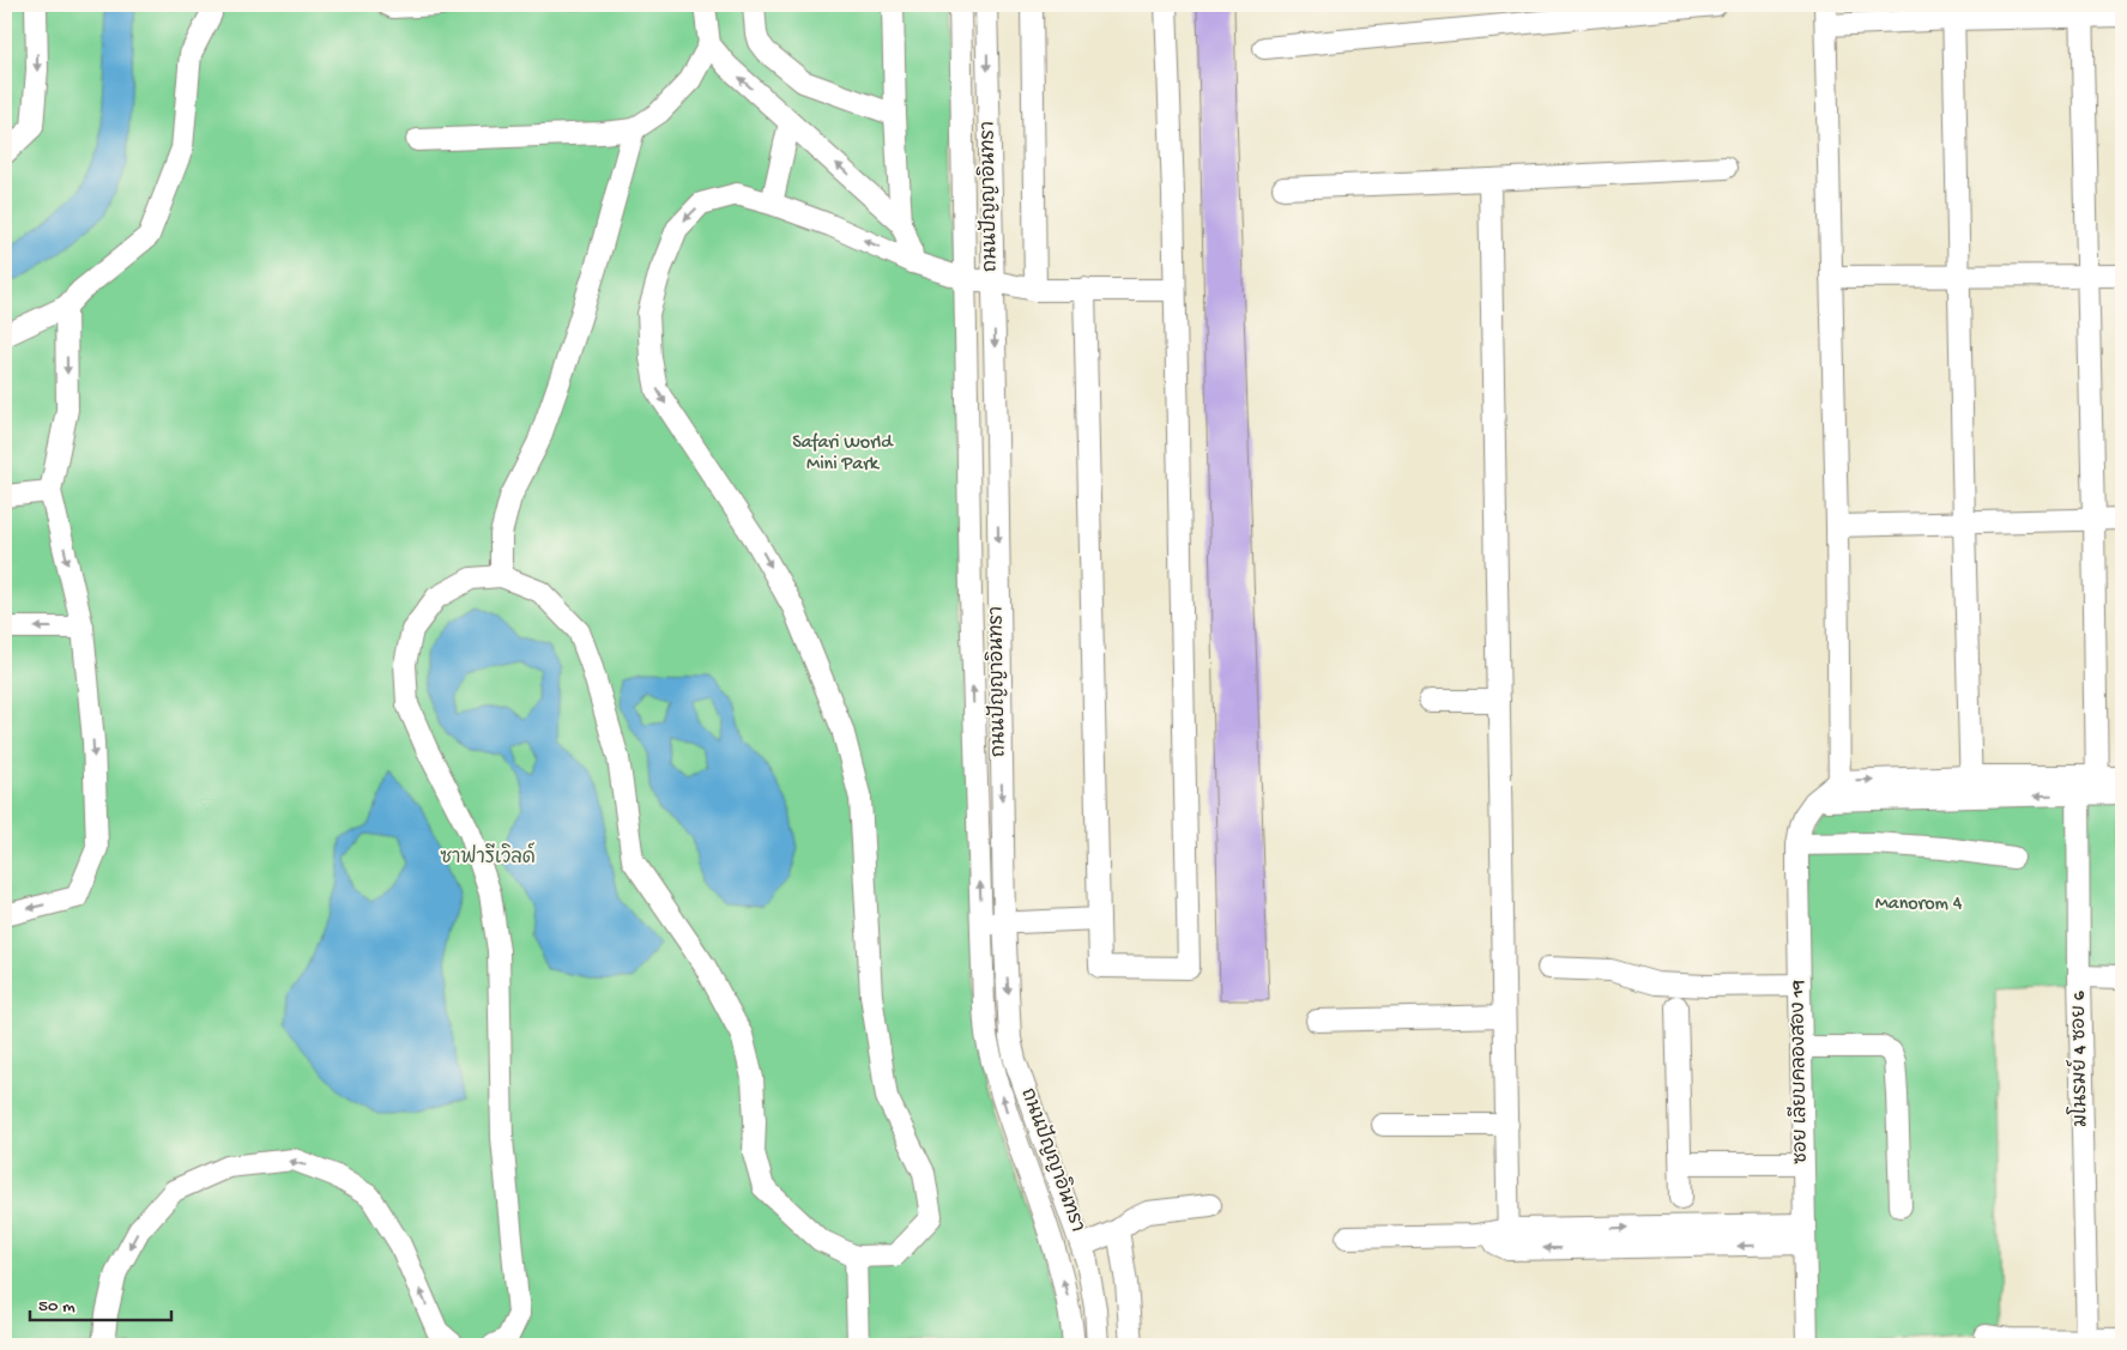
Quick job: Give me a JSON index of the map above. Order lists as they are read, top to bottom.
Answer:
{
  "streets": {
    "street": ["ถนนปัญญาอินทรา", "มโนรมย์ 4 ซอย 6", "ซอย เลียบคลองสอง 19"]
  },
  "parks": ["Safari World Mini Park", "ซาฟารีเวิลด์", "Manorom 4"],
  "scale_bar": "50 m"
}
